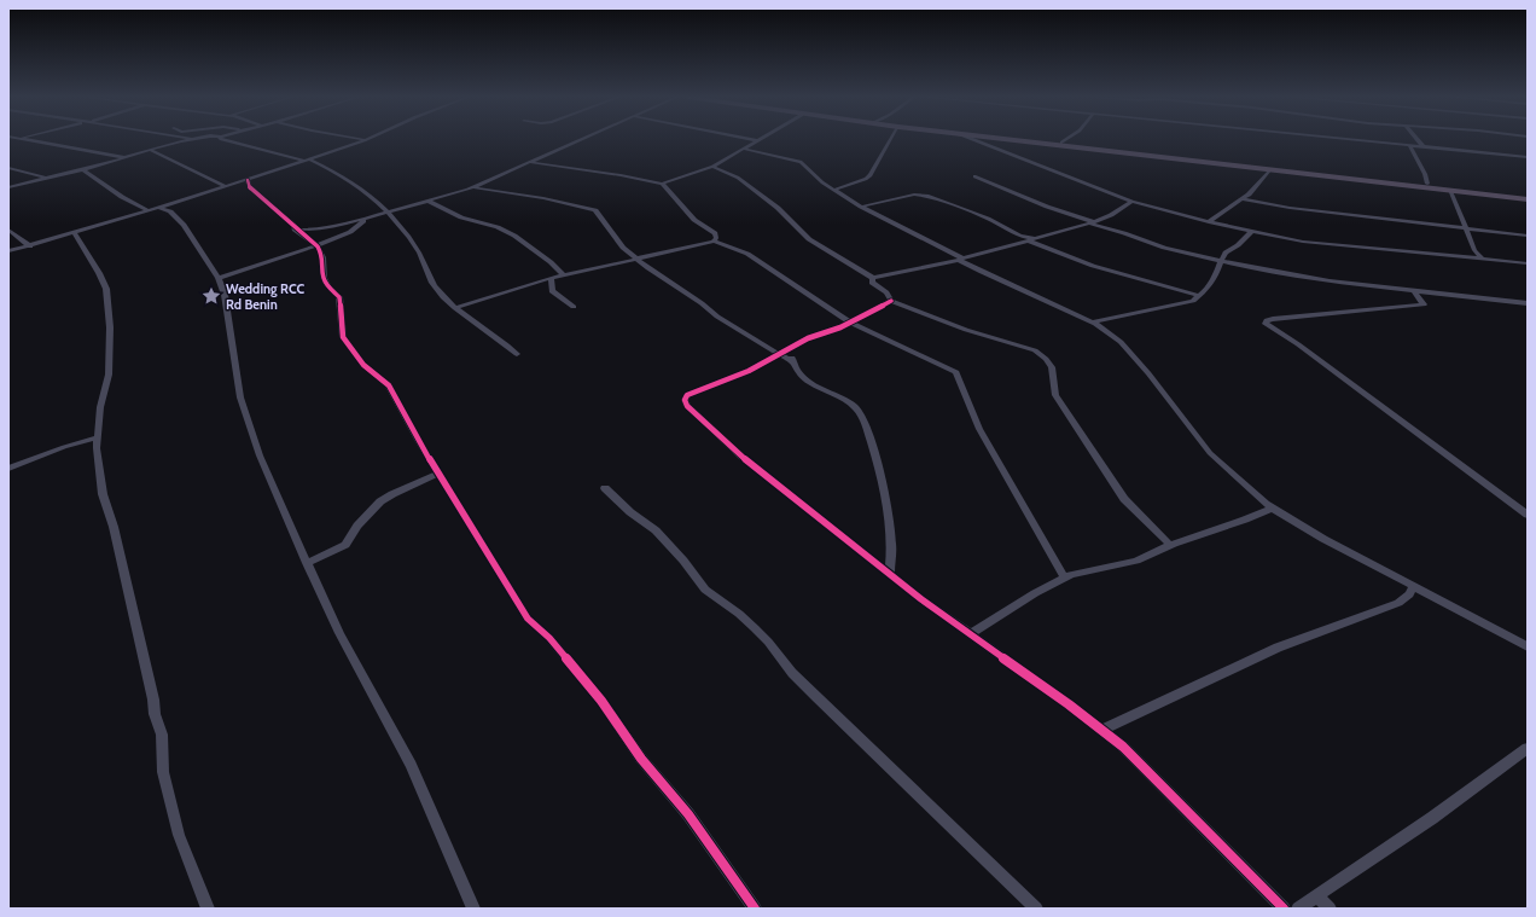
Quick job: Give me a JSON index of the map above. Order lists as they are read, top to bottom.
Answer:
{
  "places": {
    "place": ["Wedding RCC Rd Benin"]
  }
}
